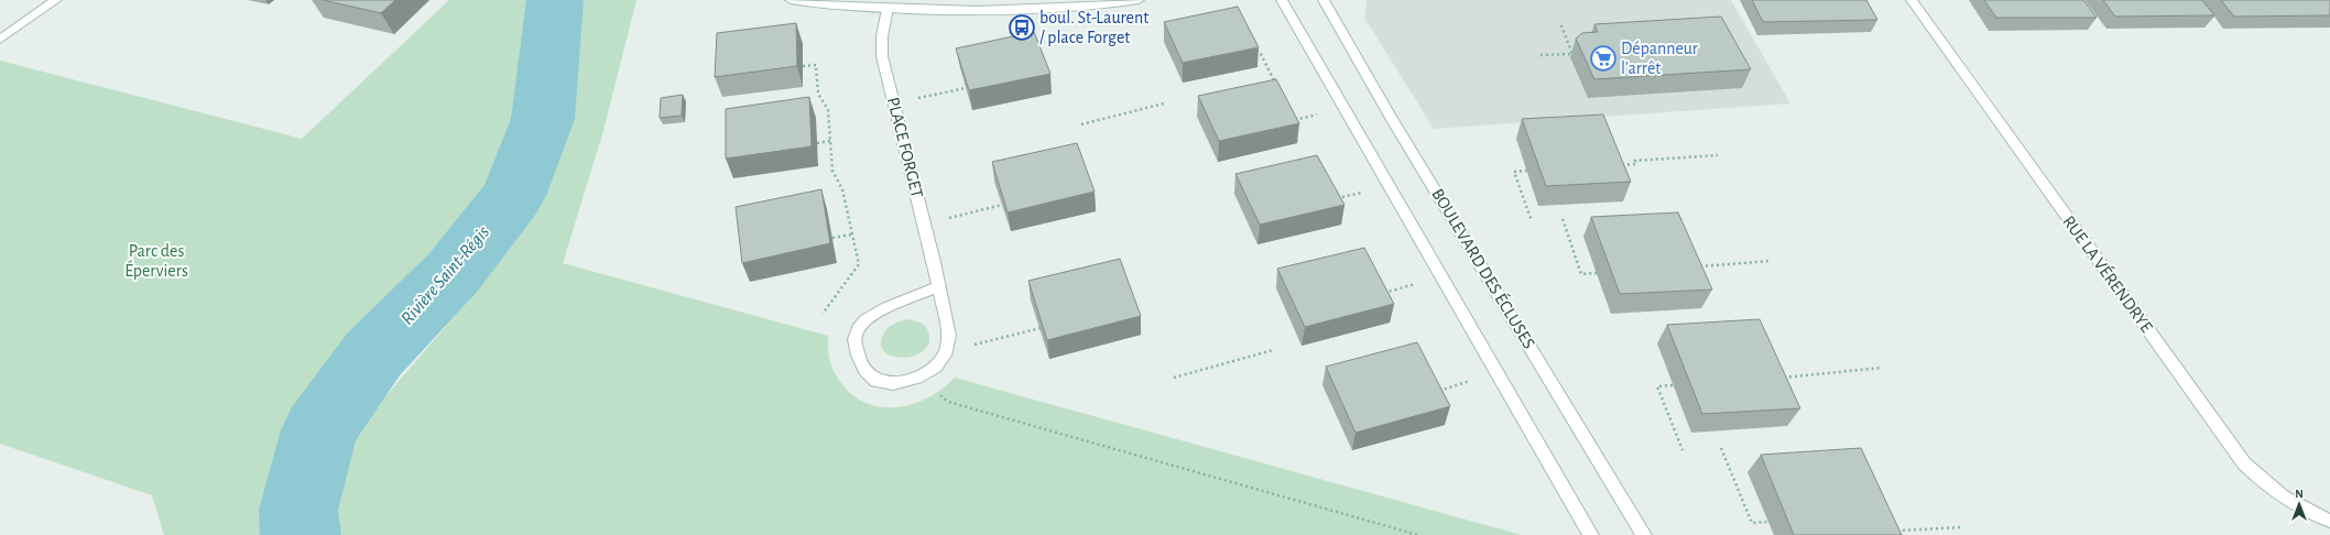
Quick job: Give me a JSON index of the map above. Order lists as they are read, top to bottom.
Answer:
{
  "streets": {
    "street": ["PLACE FORGET", "BOULEVARD DES ÉCLUSES", "RUE LA VÉRENDRYE"]
  },
  "water": ["Rivière Saint-Régis"],
  "parks": ["Parc des Éperviers"],
  "places": {
    "bus stop": ["boul. St-Laurent / place Forget"],
    "supermarket": ["Dépanneur l'arrêt"]
  },
  "north": "top"
}
